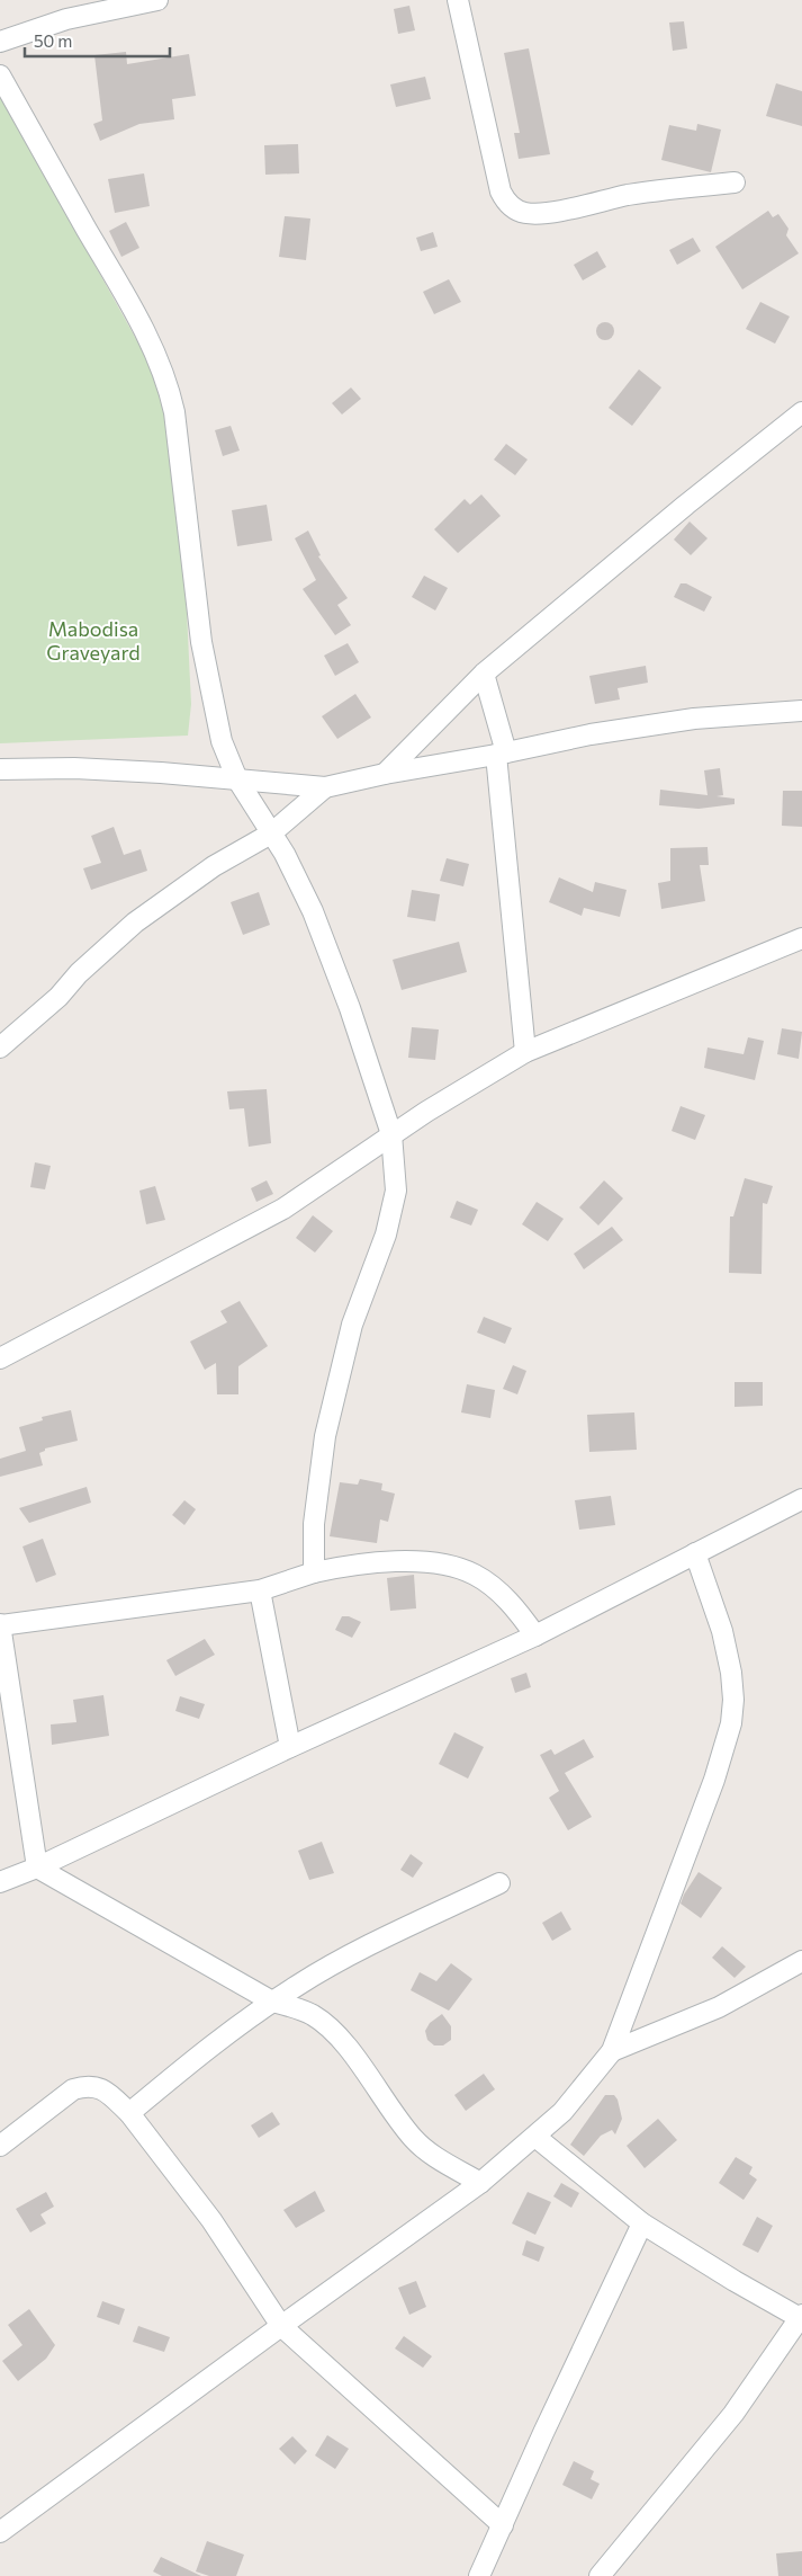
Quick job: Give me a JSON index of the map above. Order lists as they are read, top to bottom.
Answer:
{
  "parks": ["Mabodisa Graveyard"],
  "scale_bar": "50 m"
}
